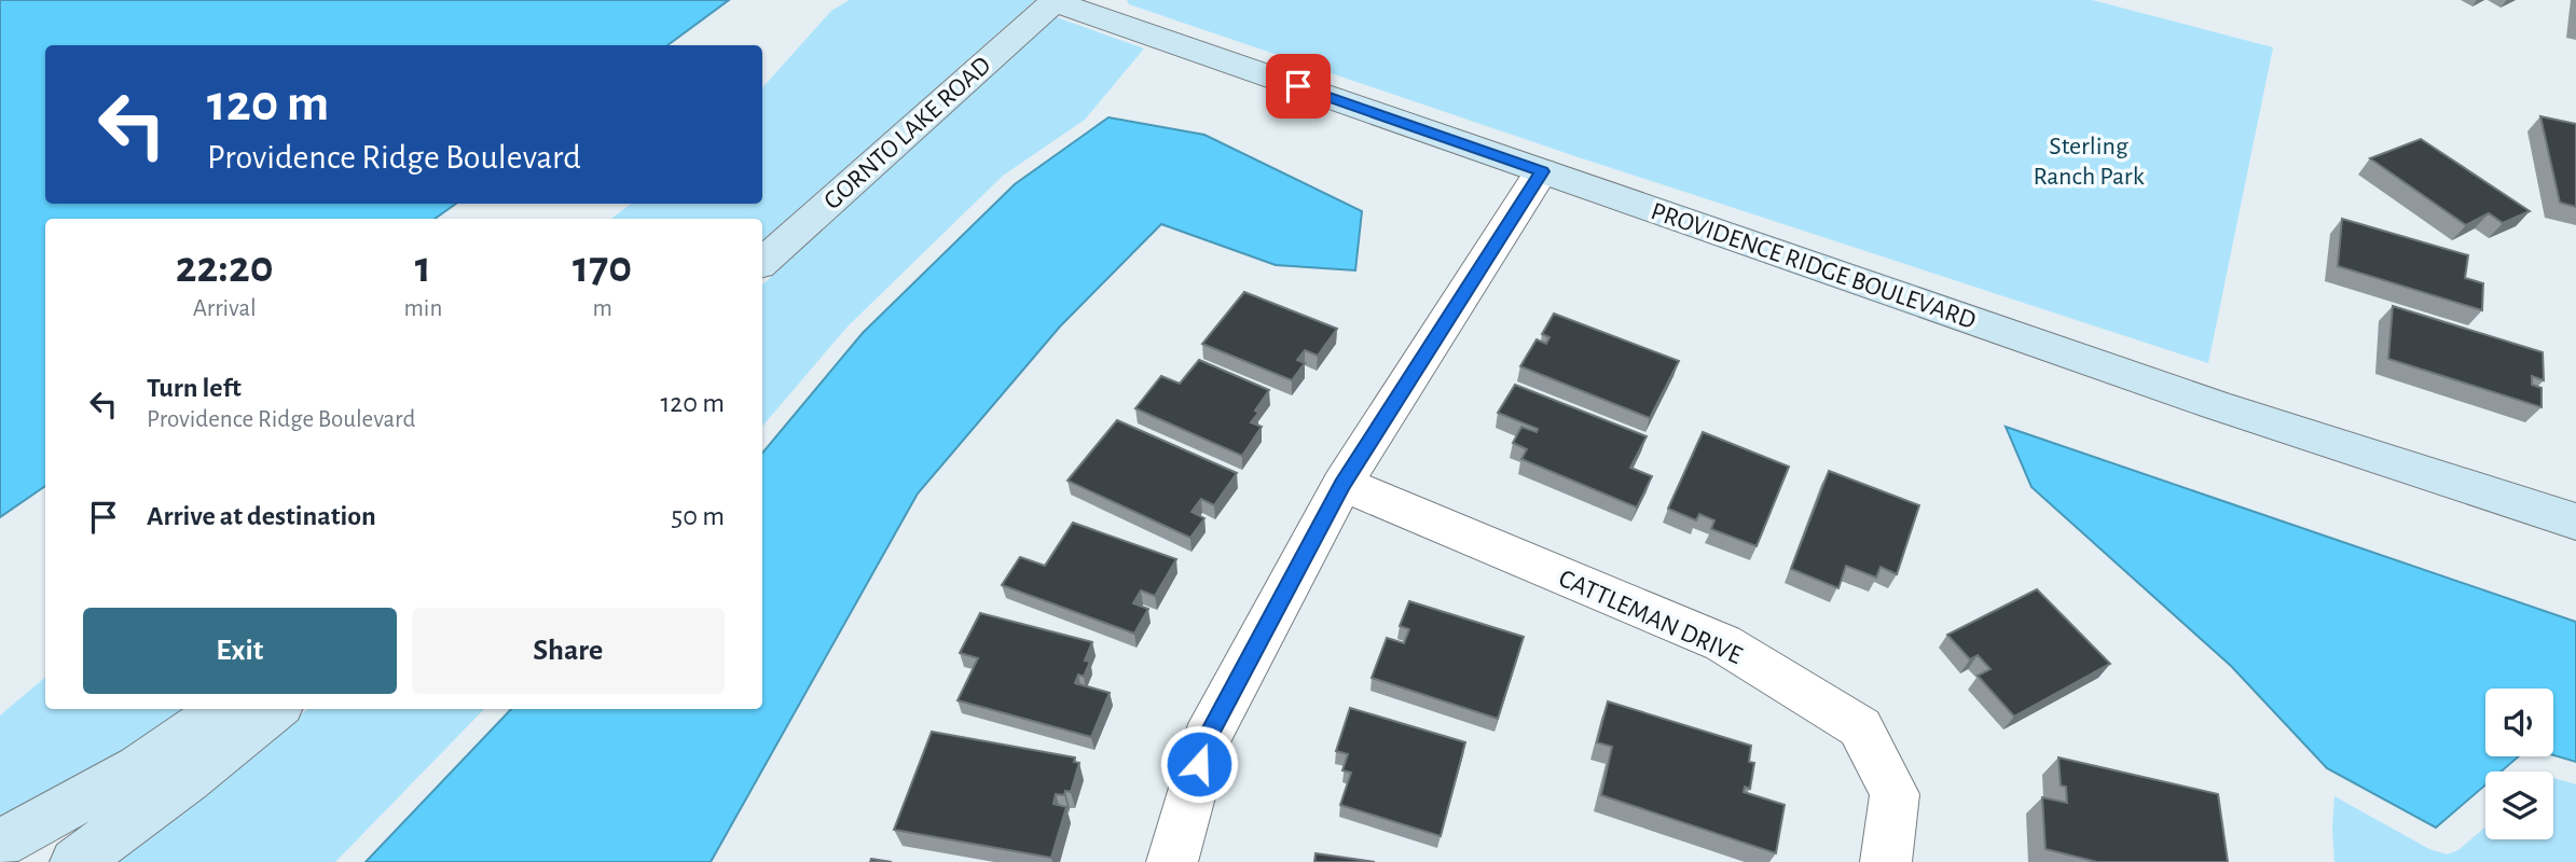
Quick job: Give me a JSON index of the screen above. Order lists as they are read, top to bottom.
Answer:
{
  "streets": {
    "street": ["GORNTO LAKE ROAD", "PROVIDENCE RIDGE BOULEVARD", "CATTLEMAN DRIVE"]
  },
  "crossings": [
    ["GORNTO LAKE ROAD", "PROVIDENCE RIDGE BOULEVARD"]
  ],
  "parks": ["Sterling Ranch Park"],
  "page": {
    "turn": ["120 m", "Providence Ridge Boulevard"],
    "eta": [
      "22:20",
      "Arrival",
      "1",
      "min",
      "170",
      "m"
    ],
    "list": [
      {
        "name": "Turn left",
        "note": "Providence Ridge Boulevard",
        "value": "120 m"
      },
      {
        "name": "Arrive at destination",
        "value": "50 m"
      }
    ],
    "buttons": ["Exit", "Share"]
  }
}
